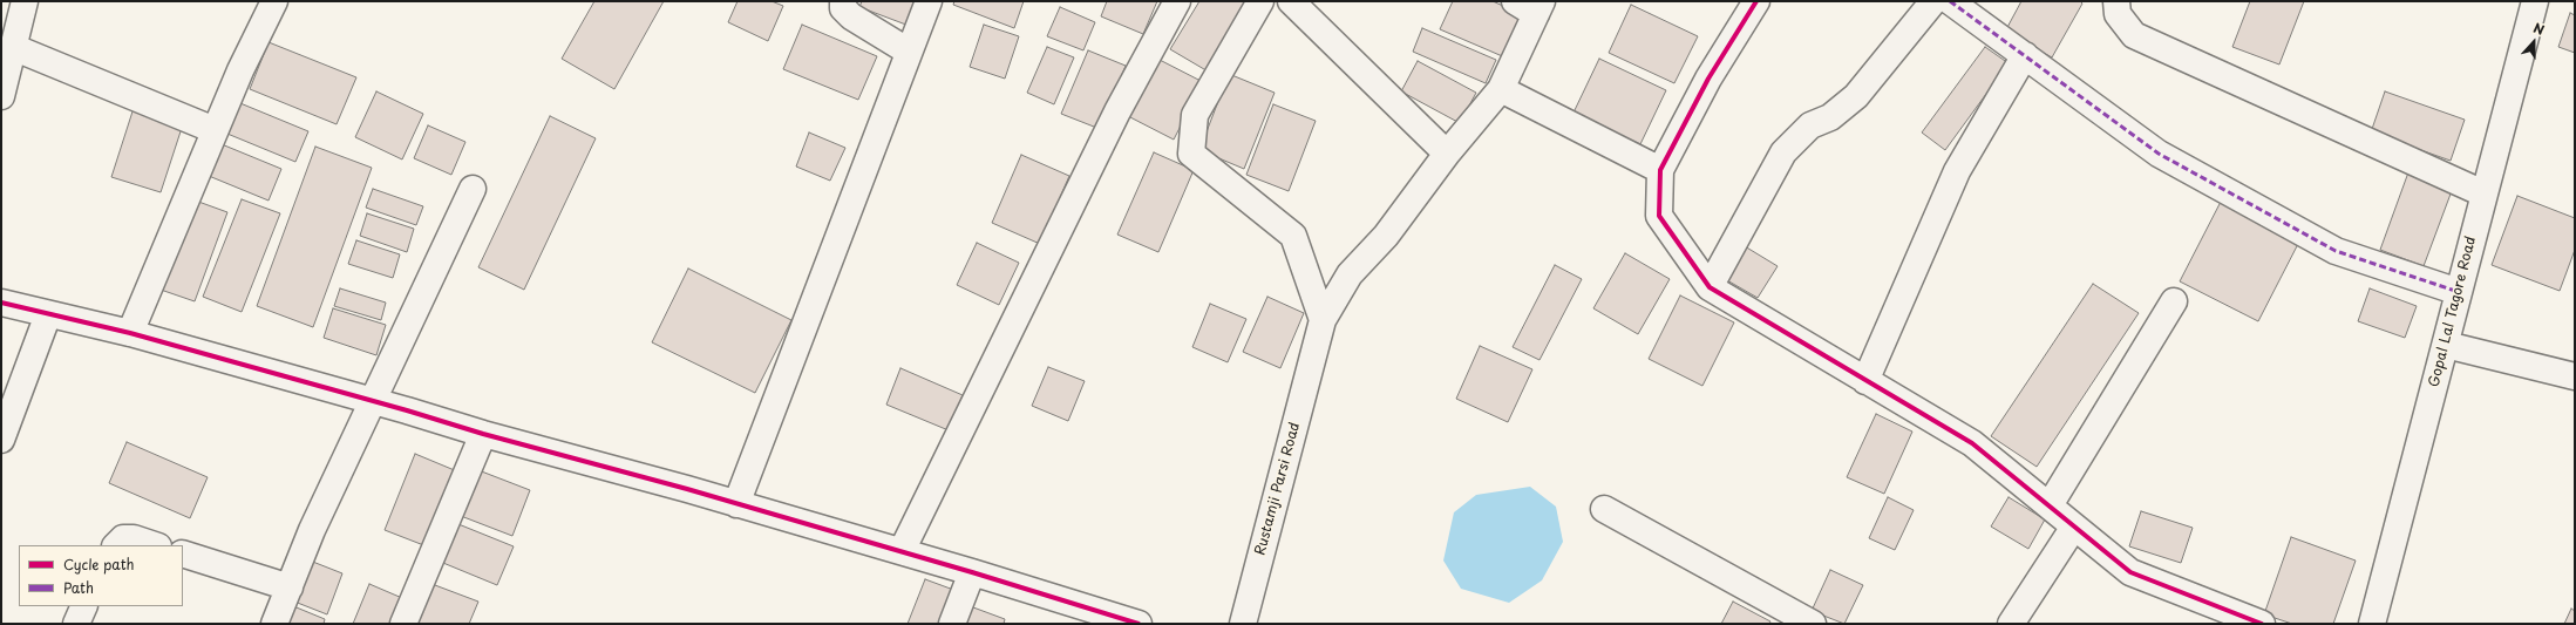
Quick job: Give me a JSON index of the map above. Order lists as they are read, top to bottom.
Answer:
{
  "streets": {
    "street": ["Gopal Lal Tagore Road", "Rustamji Parsi Road"]
  },
  "legend": ["Cycle path", "Path"],
  "north": "top"
}
